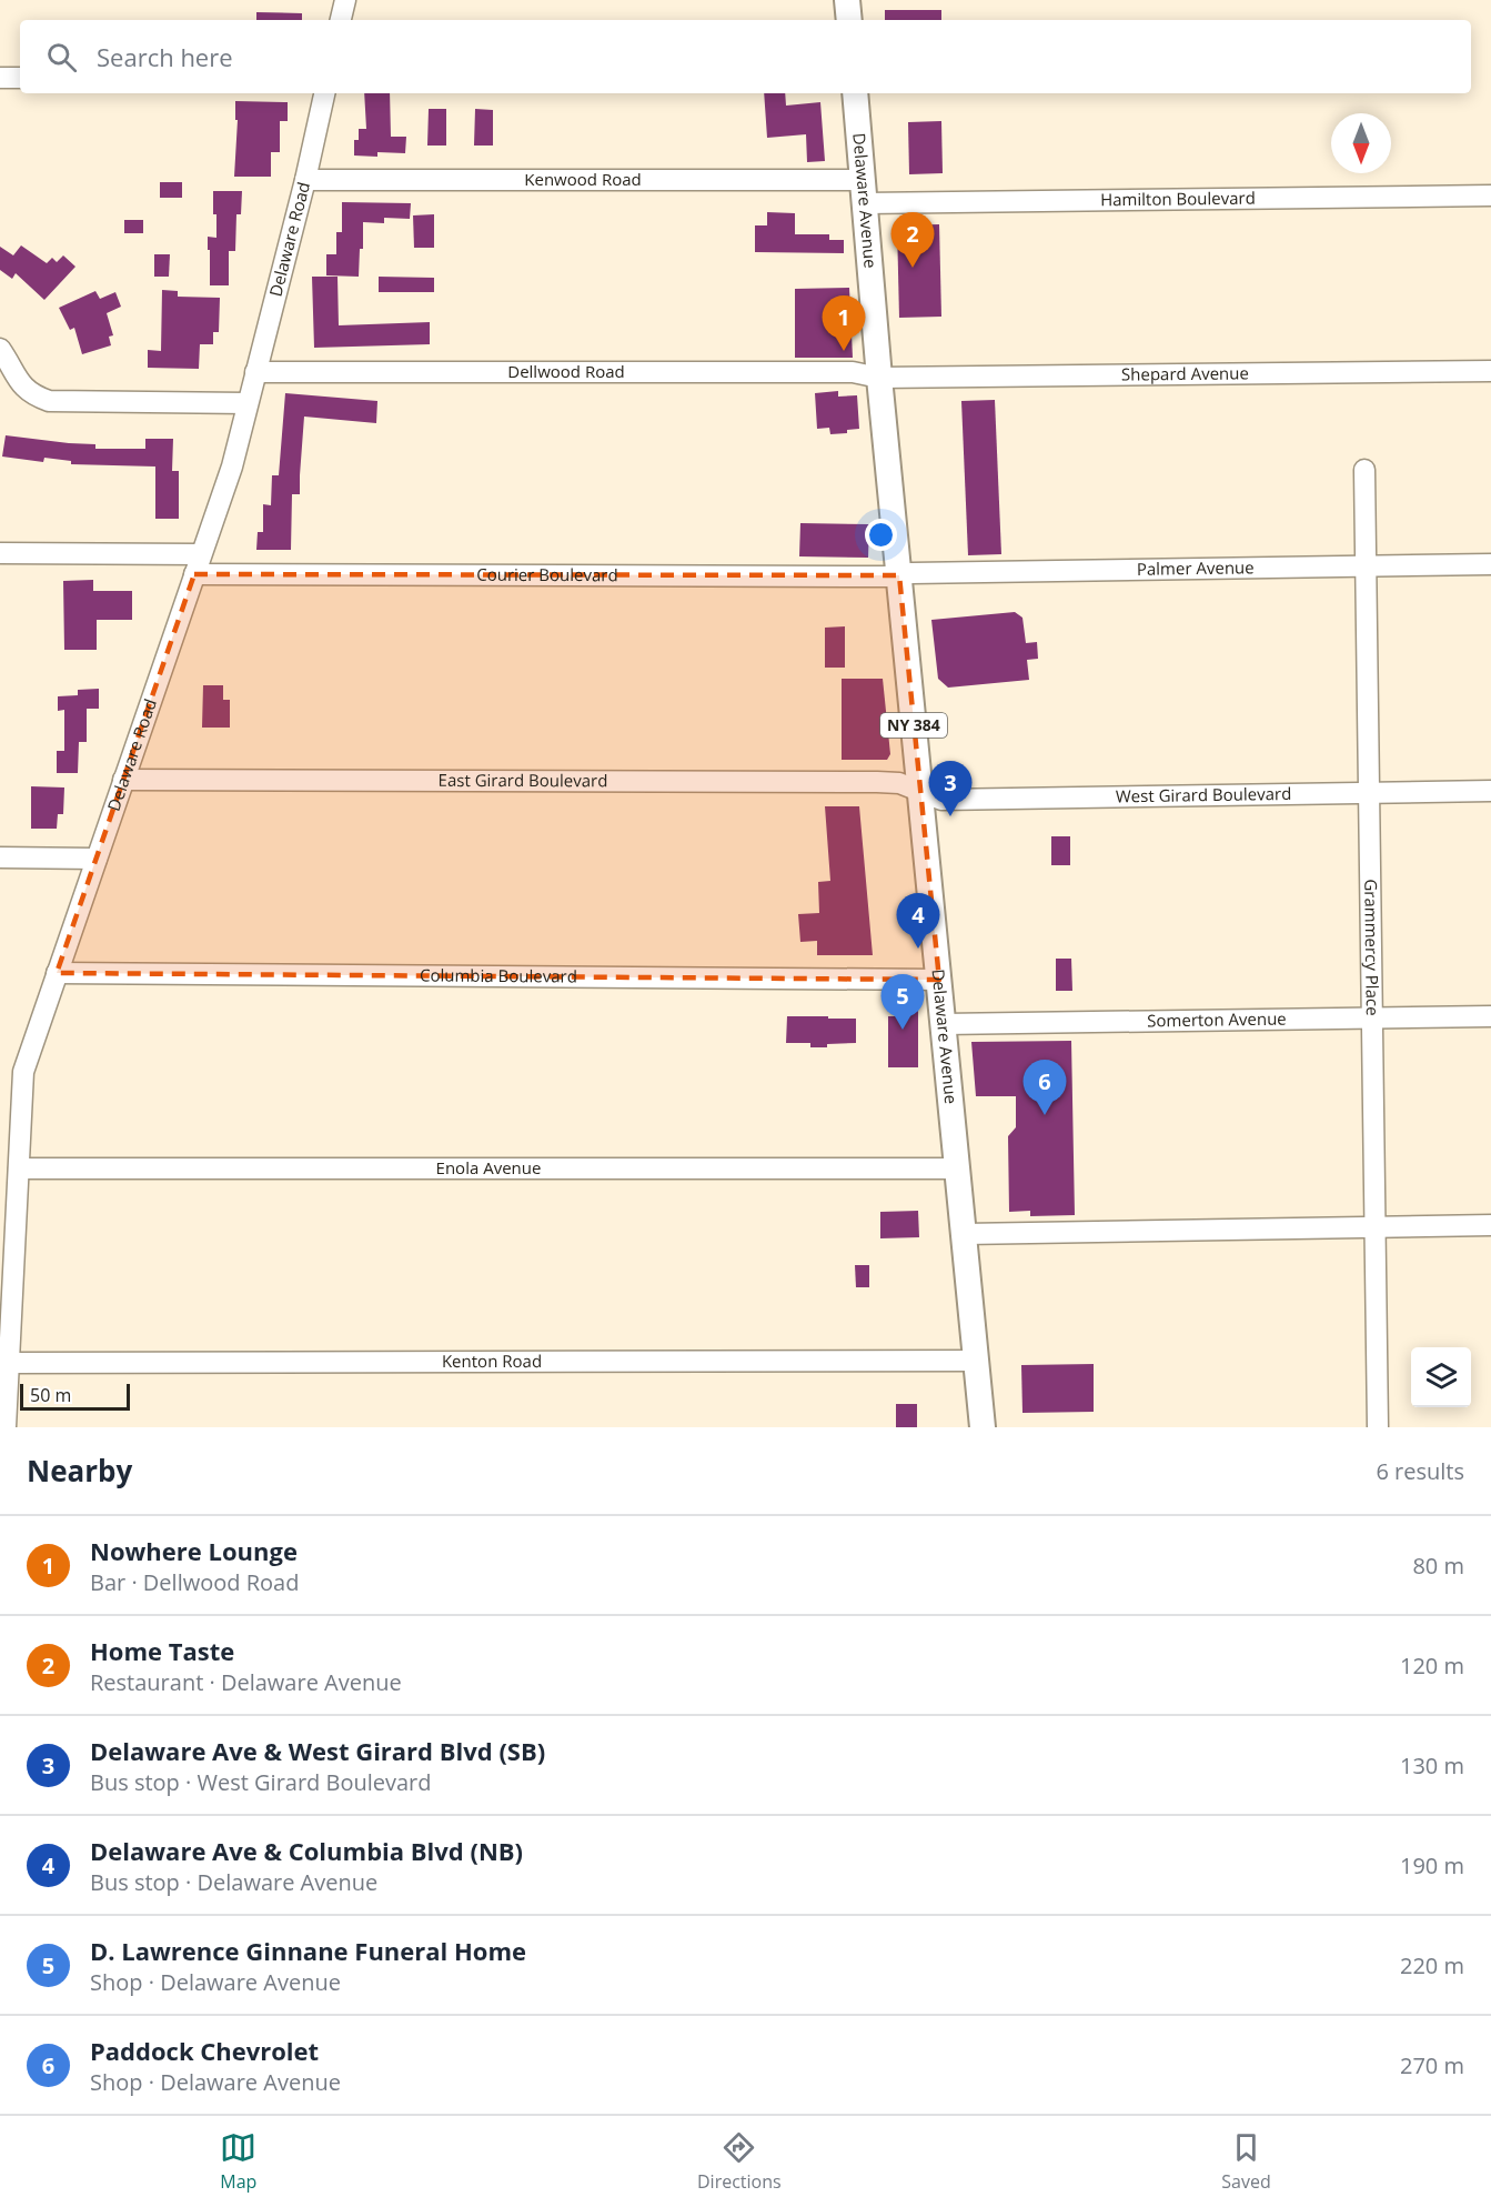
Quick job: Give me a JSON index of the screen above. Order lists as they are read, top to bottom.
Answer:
{
  "streets": {
    "main road": ["Delaware Avenue", "NY 384"],
    "street": [
      "Kenwood Road",
      "Hamilton Boulevard",
      "Delaware Road",
      "Dellwood Road",
      "Shepard Avenue",
      "Palmer Avenue",
      "Courier Boulevard",
      "East Girard Boulevard",
      "West Girard Boulevard",
      "Grammercy Place",
      "Columbia Boulevard",
      "Somerton Avenue",
      "Enola Avenue",
      "Kenton Road"
    ]
  },
  "crossings": [
    ["Kenwood Road", "Hamilton Boulevard"],
    ["Kenwood Road", "Delaware Avenue"],
    ["Kenwood Road", "Delaware Road"],
    ["Hamilton Boulevard", "Delaware Avenue"],
    ["Delaware Avenue", "Dellwood Road"],
    ["Delaware Avenue", "Shepard Avenue"],
    ["Delaware Avenue", "Palmer Avenue"],
    ["Delaware Avenue", "Courier Boulevard"],
    ["Delaware Avenue", "East Girard Boulevard"],
    ["Delaware Avenue", "West Girard Boulevard"],
    ["Delaware Avenue", "Columbia Boulevard"],
    ["Delaware Avenue", "Somerton Avenue"],
    ["Delaware Avenue", "Enola Avenue"],
    ["Delaware Avenue", "Kenton Road"],
    ["Delaware Road", "Dellwood Road"],
    ["Delaware Road", "Courier Boulevard"],
    ["Delaware Road", "East Girard Boulevard"],
    ["Delaware Road", "Columbia Boulevard"],
    ["Delaware Road", "Enola Avenue"],
    ["Delaware Road", "Kenton Road"],
    ["Dellwood Road", "Shepard Avenue"],
    ["Palmer Avenue", "Courier Boulevard"],
    ["Palmer Avenue", "Grammercy Place"],
    ["East Girard Boulevard", "West Girard Boulevard"],
    ["West Girard Boulevard", "Grammercy Place"],
    ["Grammercy Place", "Somerton Avenue"]
  ],
  "scale_bar": "50 m",
  "north": "bottom",
  "page": {
    "search": "Search here",
    "pins": [
      "2",
      "1",
      "3",
      "4",
      "5",
      "6"
    ],
    "scale": "50 m",
    "heading": ["Nearby", "6 results"],
    "list": [
      {
        "mark": "1",
        "name": "Nowhere Lounge",
        "note": "Bar · Dellwood Road",
        "value": "80 m"
      },
      {
        "mark": "2",
        "name": "Home Taste",
        "note": "Restaurant · Delaware Avenue",
        "value": "120 m"
      },
      {
        "mark": "3",
        "name": "Delaware Ave & West Girard Blvd (SB)",
        "note": "Bus stop · West Girard Boulevard",
        "value": "130 m"
      },
      {
        "mark": "4",
        "name": "Delaware Ave & Columbia Blvd (NB)",
        "note": "Bus stop · Delaware Avenue",
        "value": "190 m"
      },
      {
        "mark": "5",
        "name": "D. Lawrence Ginnane Funeral Home",
        "note": "Shop · Delaware Avenue",
        "value": "220 m"
      },
      {
        "mark": "6",
        "name": "Paddock Chevrolet",
        "note": "Shop · Delaware Avenue",
        "value": "270 m"
      }
    ],
    "nav": ["Map", "Directions", "Saved"]
  }
}
